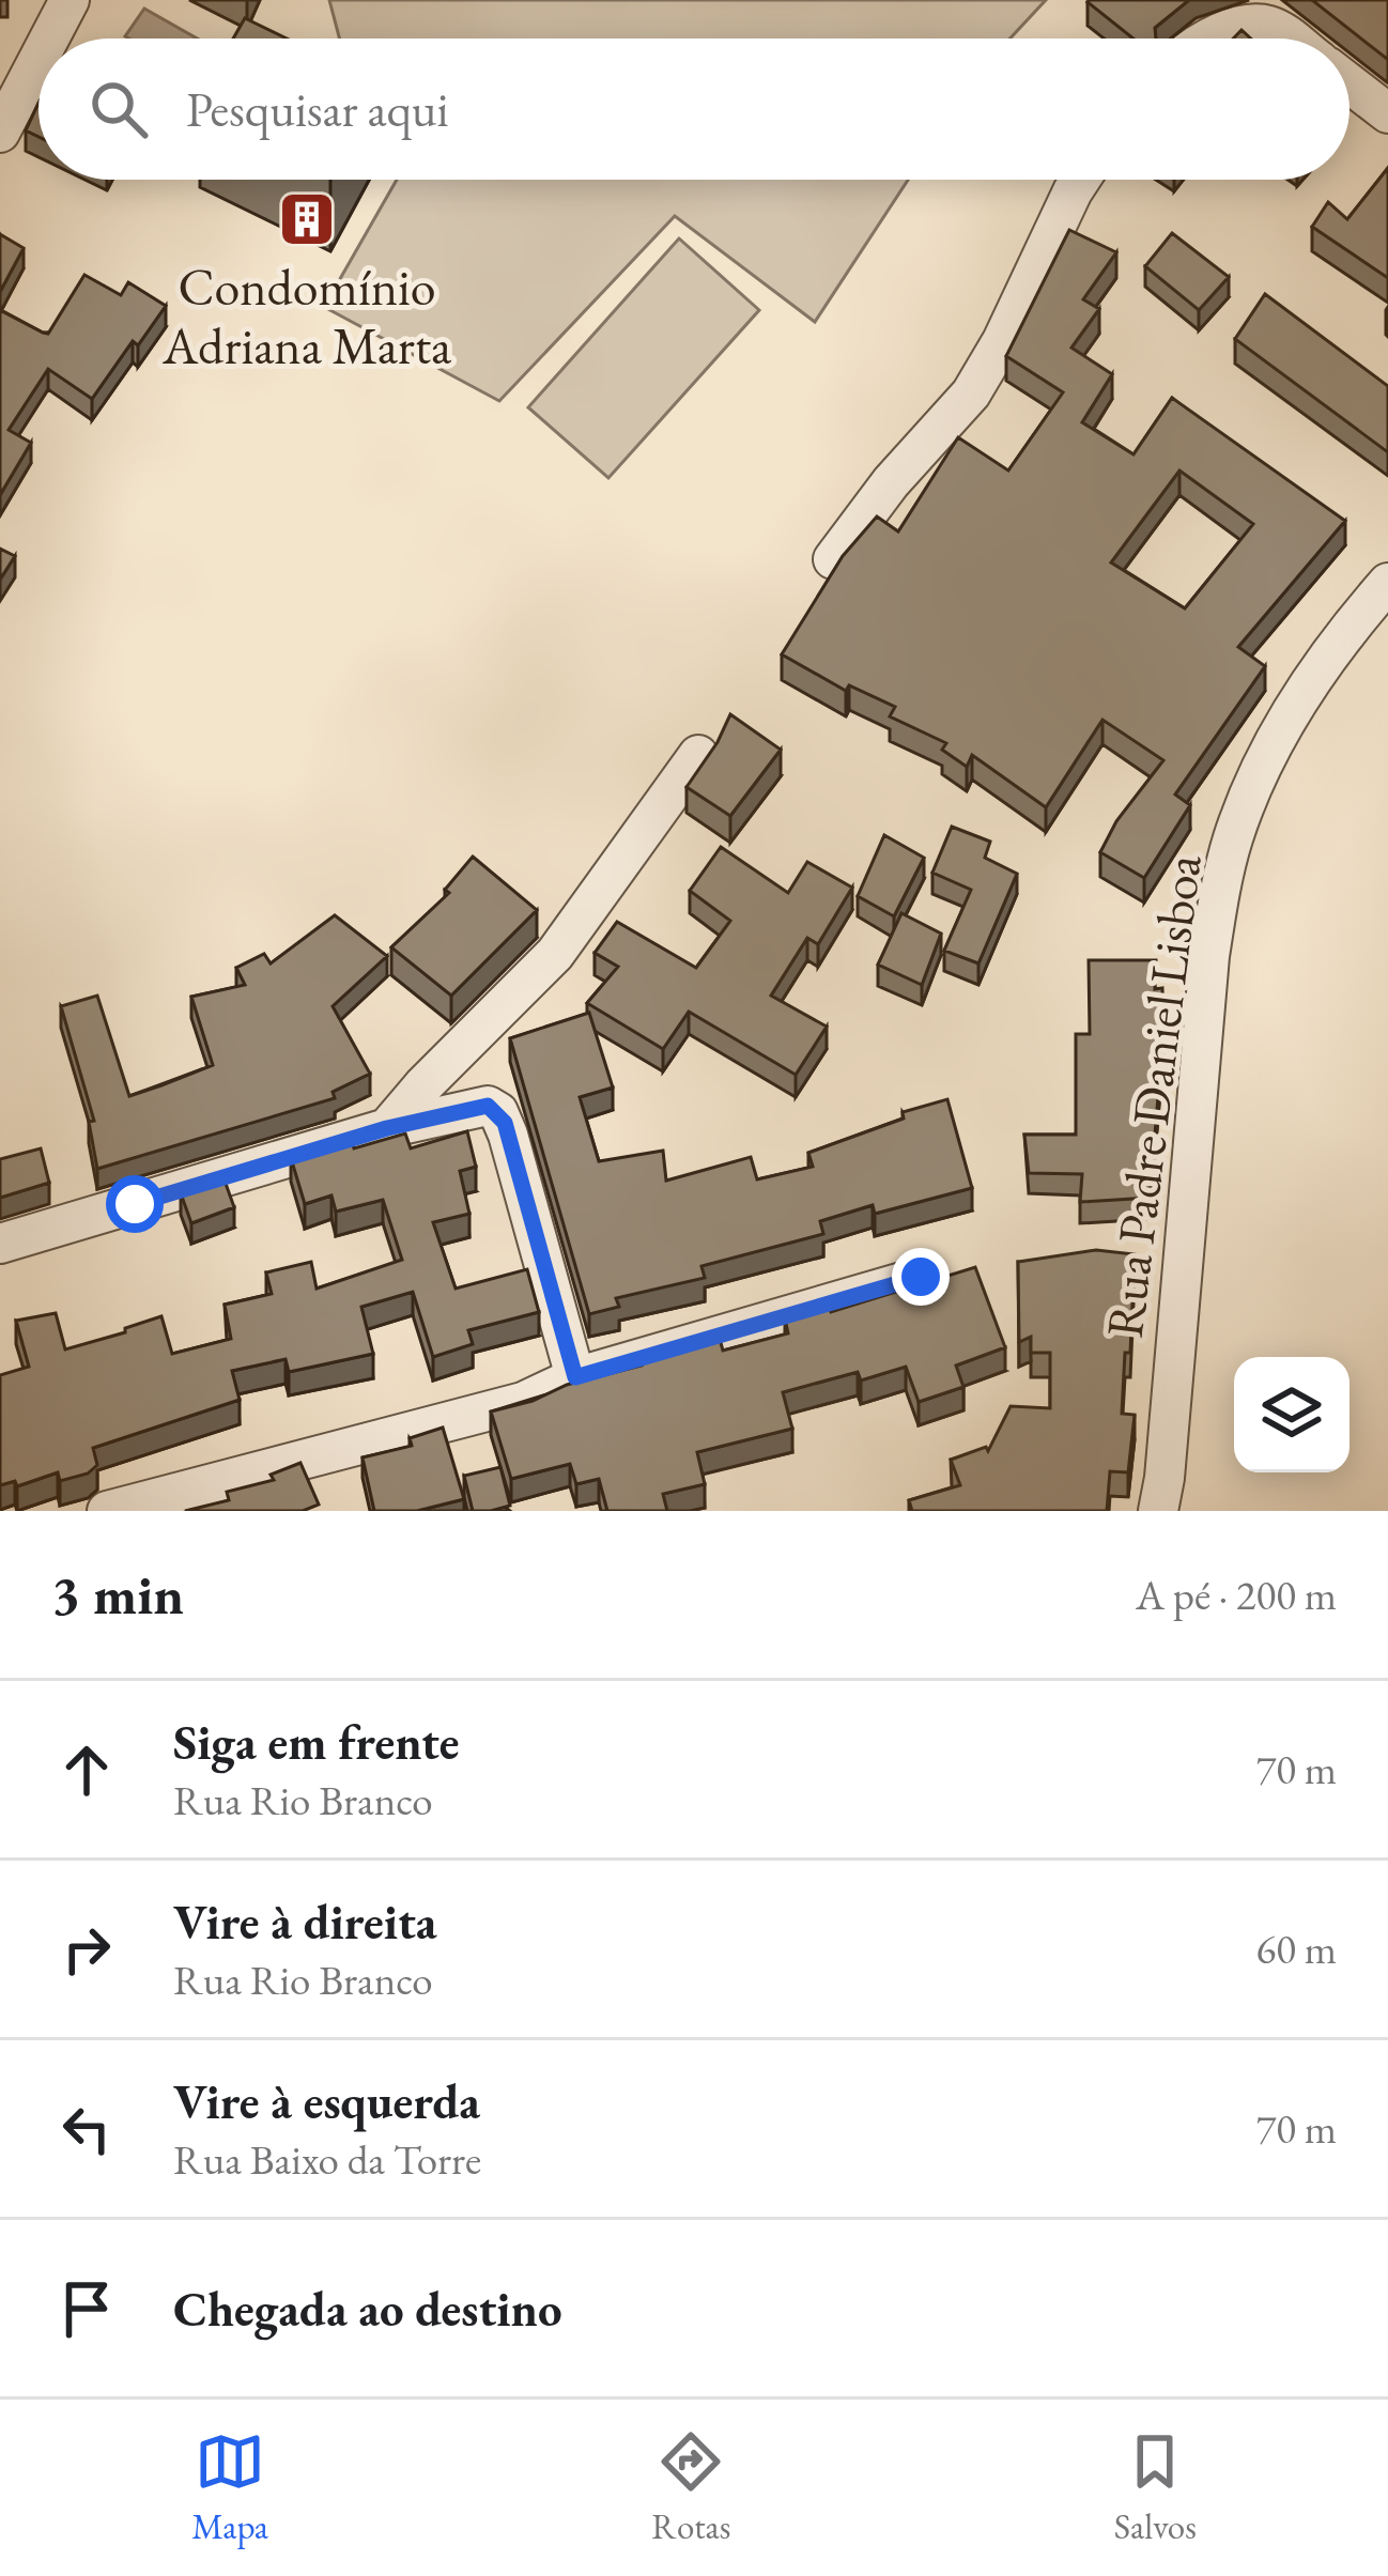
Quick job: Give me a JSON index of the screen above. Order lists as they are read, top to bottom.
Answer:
{
  "streets": {
    "street": ["Rua Padre Daniel Lisboa"]
  },
  "places": {
    "building": ["Condomínio Adriana Marta"]
  },
  "page": {
    "search": "Pesquisar aqui",
    "heading": ["3 min", "A pé · 200 m"],
    "list": [
      ["Siga em frente", "Rua Rio Branco", "70 m"],
      ["Vire à direita", "Rua Rio Branco", "60 m"],
      ["Vire à esquerda", "Rua Baixo da Torre", "70 m"],
      "Chegada ao destino"
    ],
    "nav": ["Mapa", "Rotas", "Salvos"]
  }
}
